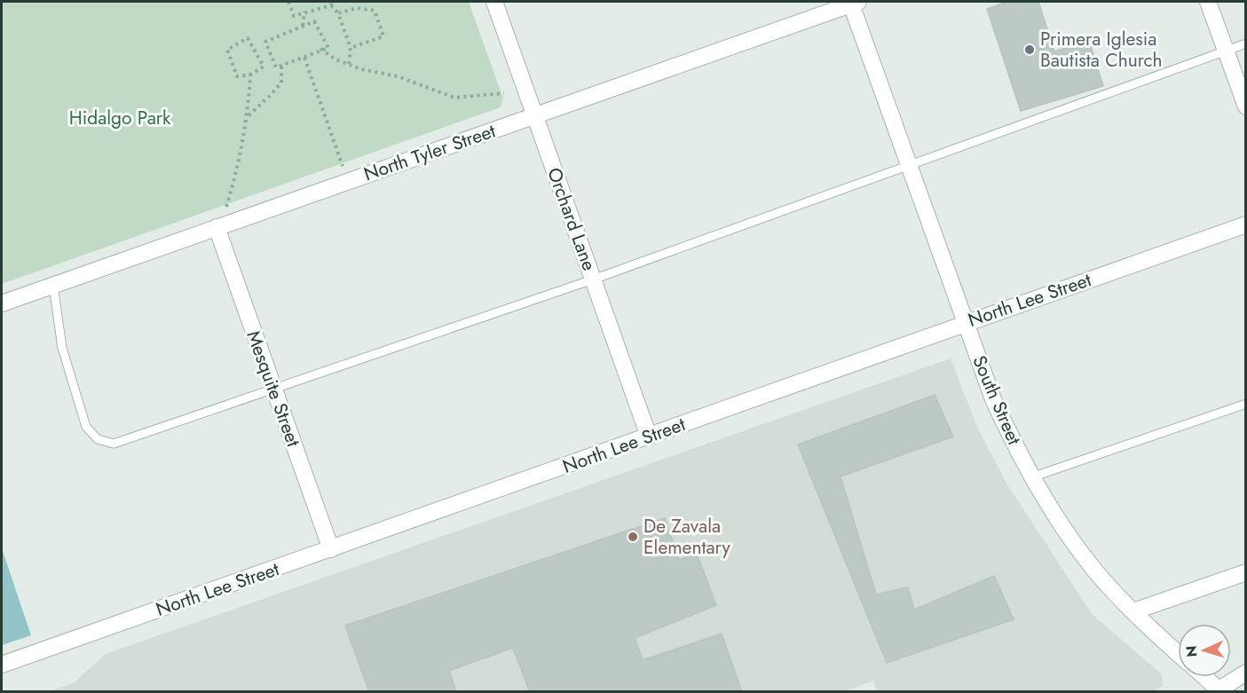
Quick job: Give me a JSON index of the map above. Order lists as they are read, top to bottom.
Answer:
{
  "streets": {
    "street": [
      "North Tyler Street",
      "Orchard Lane",
      "North Lee Street",
      "Mesquite Street",
      "South Street"
    ]
  },
  "crossings": [
    ["North Tyler Street", "Orchard Lane"],
    ["North Tyler Street", "Mesquite Street"],
    ["North Tyler Street", "South Street"],
    ["Orchard Lane", "North Lee Street"],
    ["North Lee Street", "Mesquite Street"],
    ["North Lee Street", "South Street"]
  ],
  "parks": ["Hidalgo Park"],
  "places": ["Primera Iglesia Bautista Church", "De Zavala Elementary"],
  "north": "left"
}
